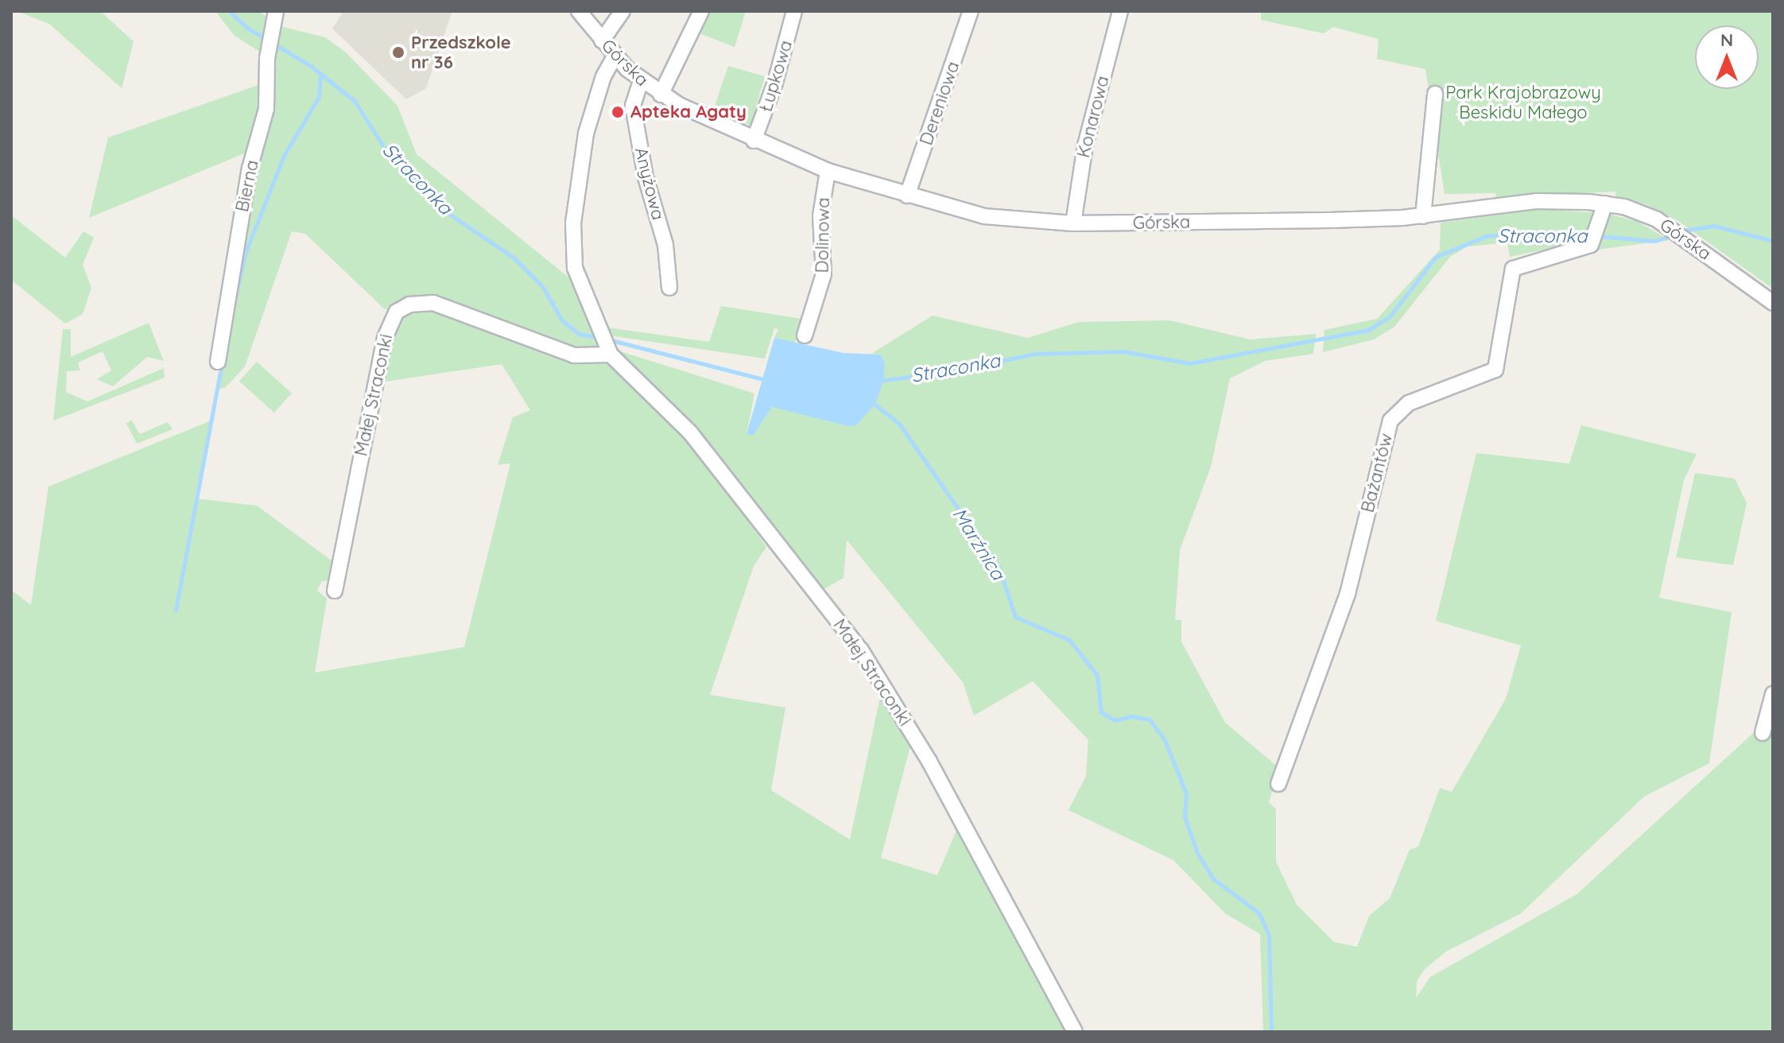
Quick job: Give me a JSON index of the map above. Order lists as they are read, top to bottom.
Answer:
{
  "streets": {
    "street": [
      "Górska",
      "Łupkowa",
      "Dereniowa",
      "Konarowa",
      "Anyżowa",
      "Bierna",
      "Dolinowa",
      "Małej Straconki",
      "Bażantów"
    ]
  },
  "crossings": [
    ["Górska", "Łupkowa"],
    ["Górska", "Dereniowa"],
    ["Górska", "Konarowa"],
    ["Górska", "Anyżowa"],
    ["Górska", "Dolinowa"],
    ["Górska", "Bażantów"]
  ],
  "water": ["Straconka", "Marźnica"],
  "parks": ["Park Krajobrazowy Beskidu Małego"],
  "places": ["Przedszkole nr 36", "Apteka Agaty"],
  "north": "top"
}
